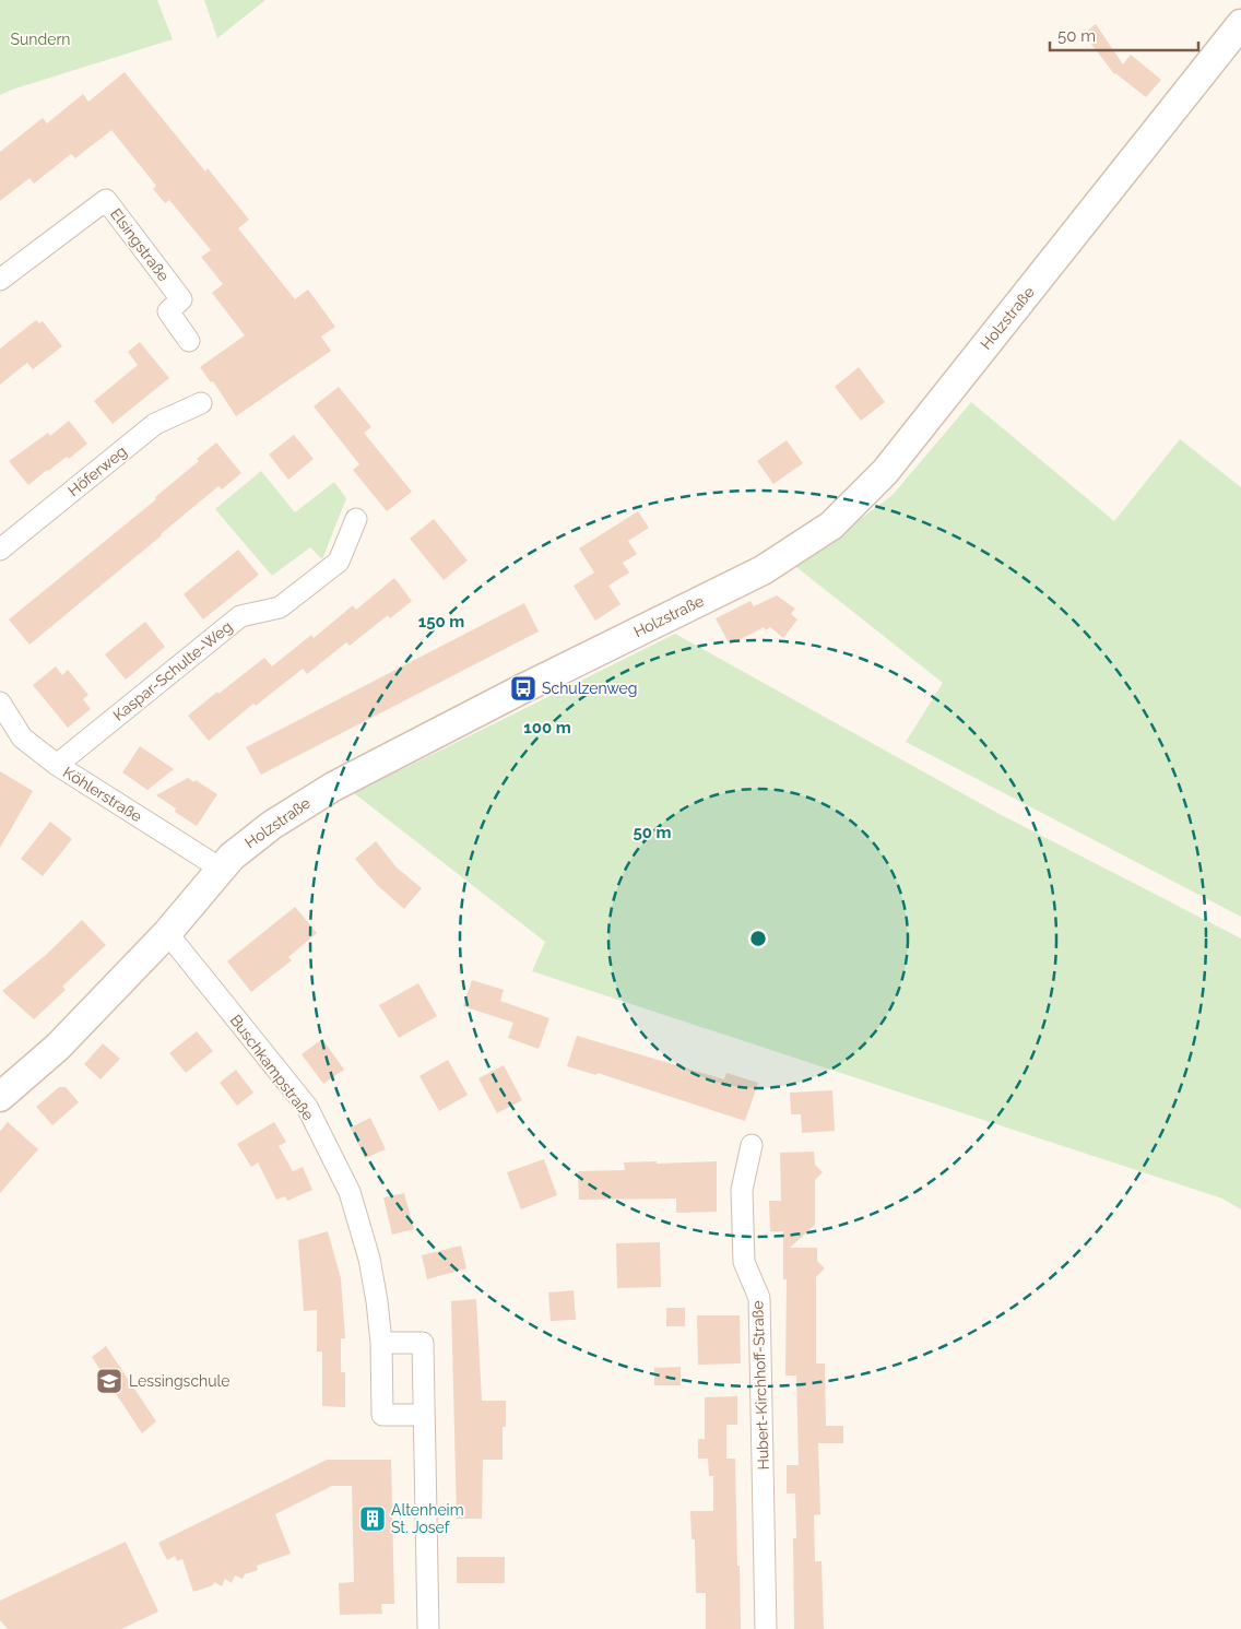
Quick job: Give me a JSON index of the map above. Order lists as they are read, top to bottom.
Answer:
{
  "streets": {
    "street": [
      "Elsingstraße",
      "Holzstraße",
      "Höferweg",
      "Kaspar-Schulte-Weg",
      "Köhlerstraße",
      "Buschkampstraße",
      "Hubert-Kirchhoff-Straße"
    ]
  },
  "crossings": [
    ["Holzstraße", "Köhlerstraße"],
    ["Holzstraße", "Buschkampstraße"],
    ["Kaspar-Schulte-Weg", "Köhlerstraße"]
  ],
  "parks": ["Sundern"],
  "places": {
    "bus stop": ["Schulzenweg"],
    "school or university": ["Lessingschule"],
    "building": ["Altenheim St. Josef"]
  },
  "scale_bar": "50 m",
  "rings": ["150 m", "100 m", "50 m"]
}
